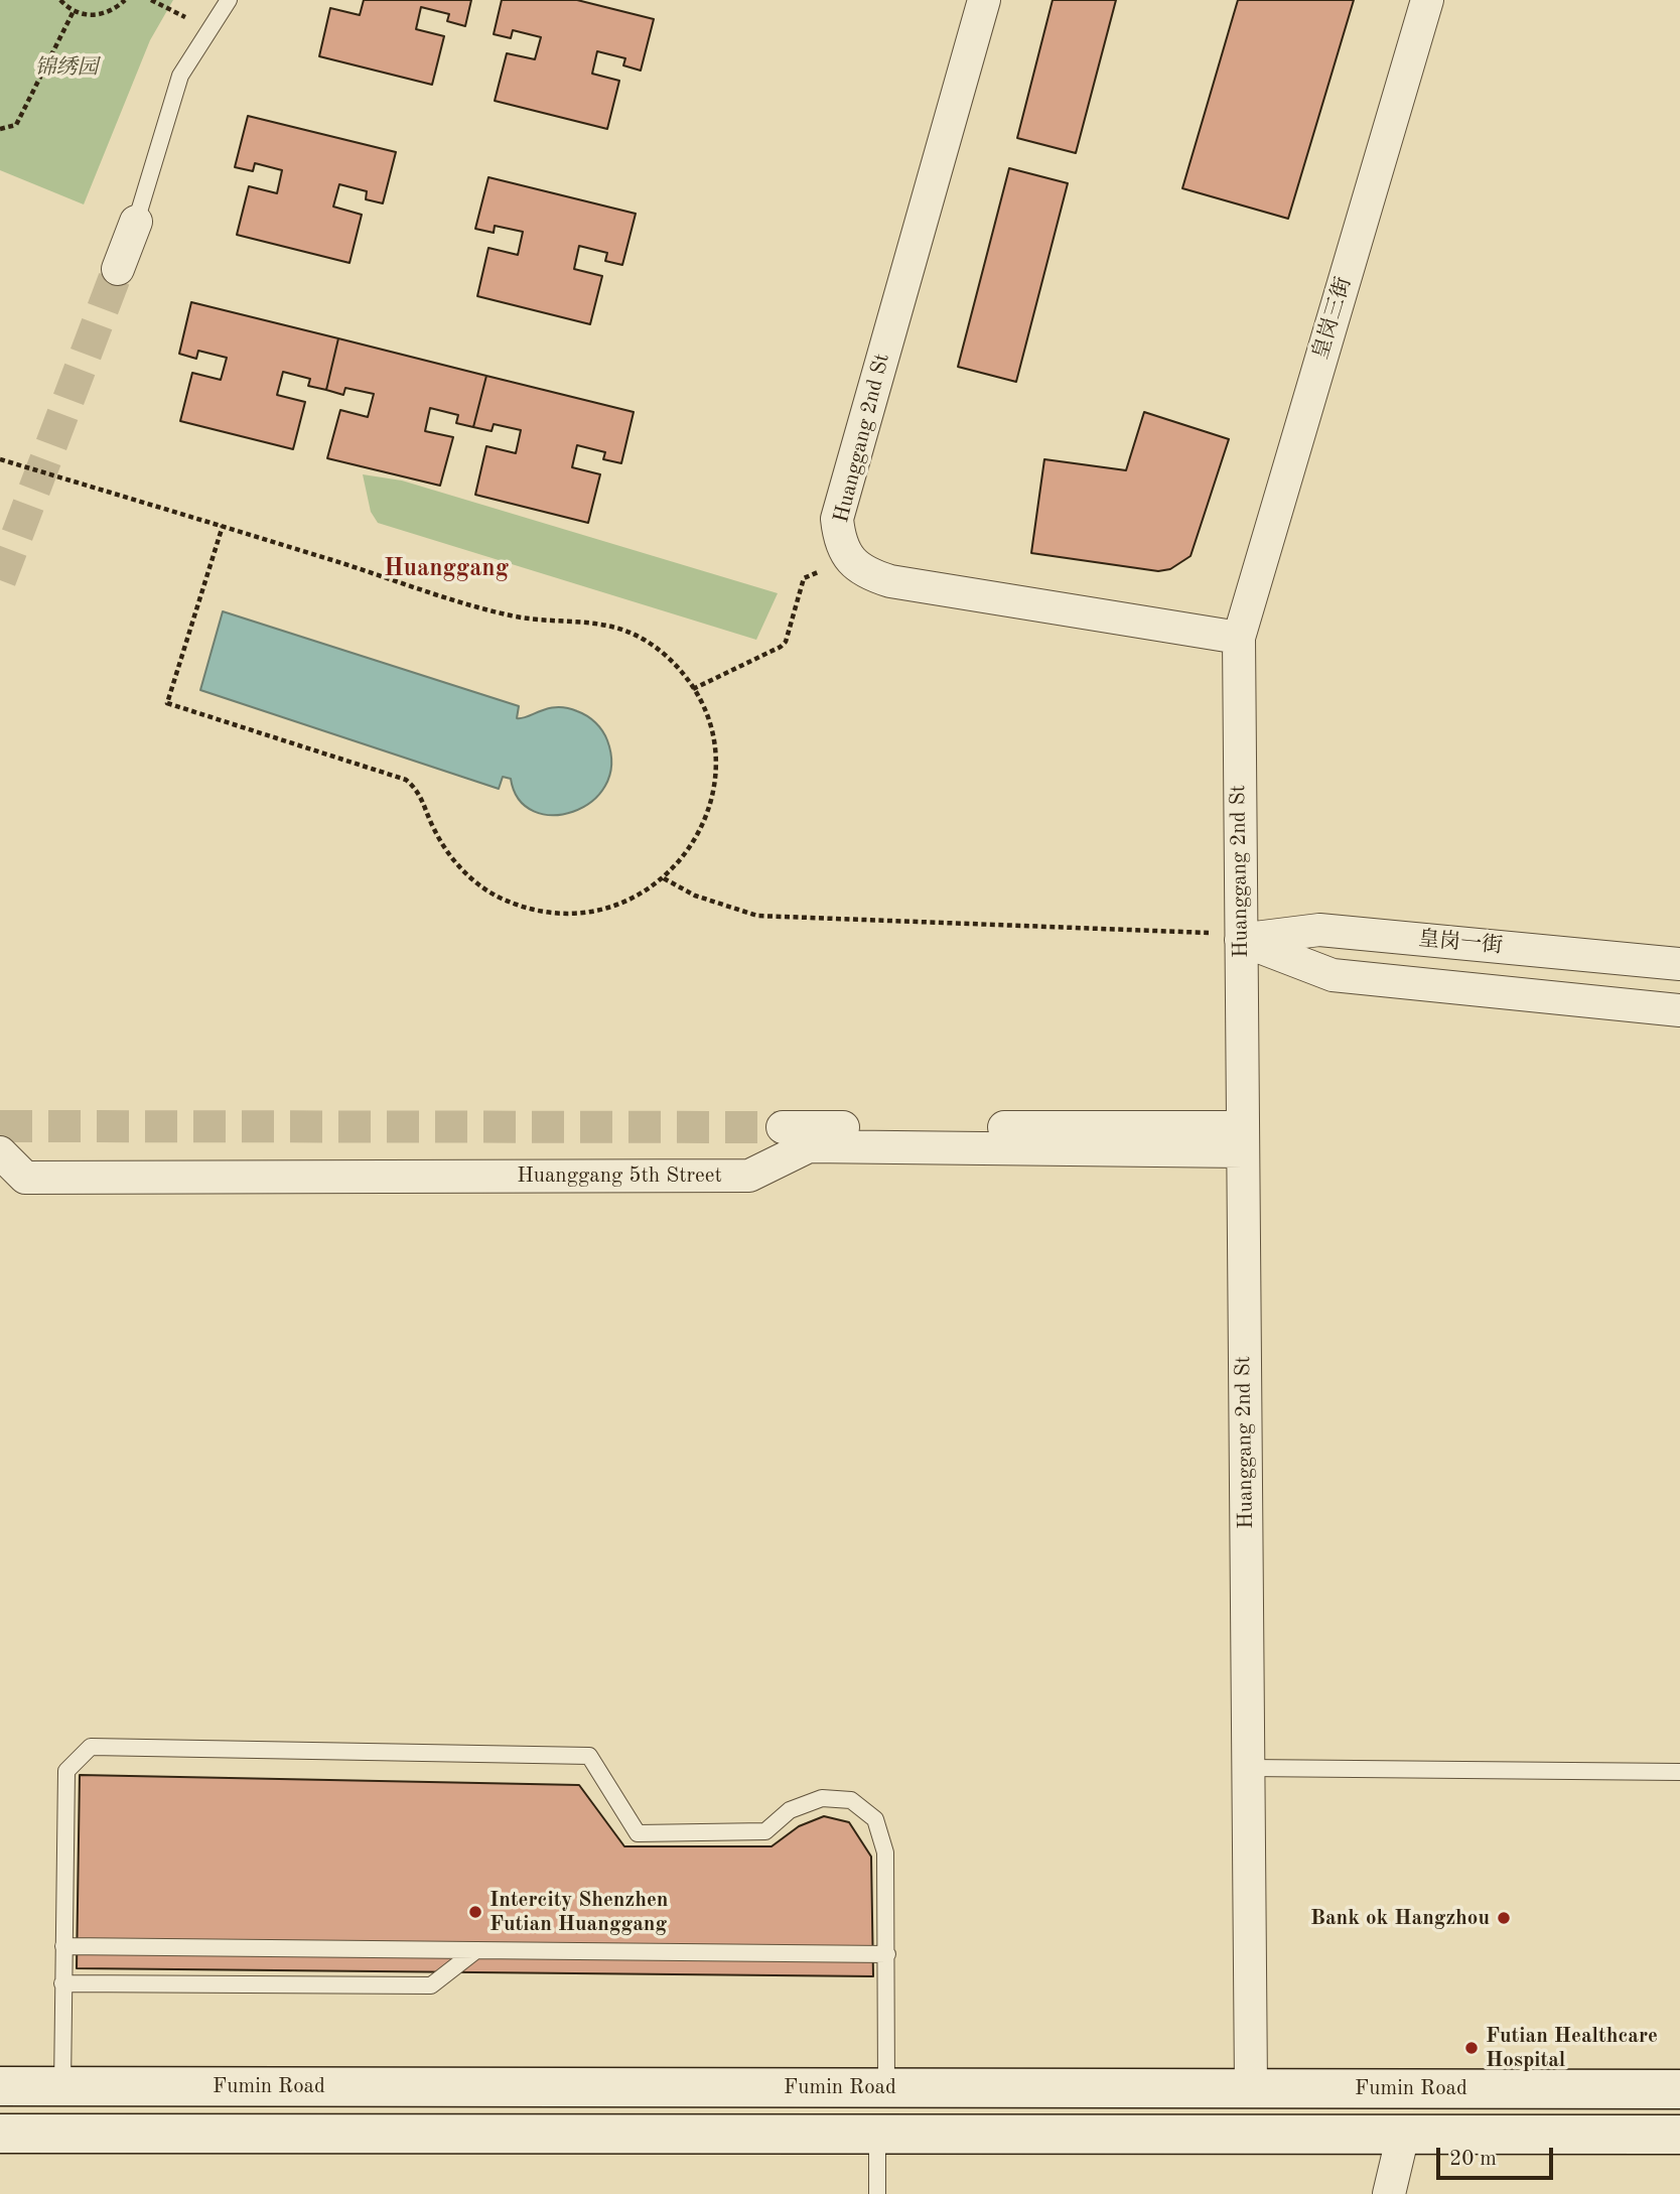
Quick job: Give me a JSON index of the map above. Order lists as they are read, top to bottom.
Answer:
{
  "streets": {
    "main road": ["Fumin Road"],
    "street": [
      "皇岗三街",
      "Huanggang 2nd St",
      "皇岗一街",
      "Huanggang 5th Street"
    ]
  },
  "crossings": [
    ["皇岗三街", "Huanggang 2nd St"],
    ["Huanggang 2nd St", "皇岗一街"],
    ["Huanggang 2nd St", "Huanggang 5th Street"],
    ["Huanggang 2nd St", "Fumin Road"]
  ],
  "districts": ["Huanggang"],
  "parks": ["锦绣园"],
  "places": ["Intercity Shenzhen Futian Huanggang", "Bank ok Hangzhou", "Futian Healthcare Hospital"],
  "scale_bar": "20 m"
}
